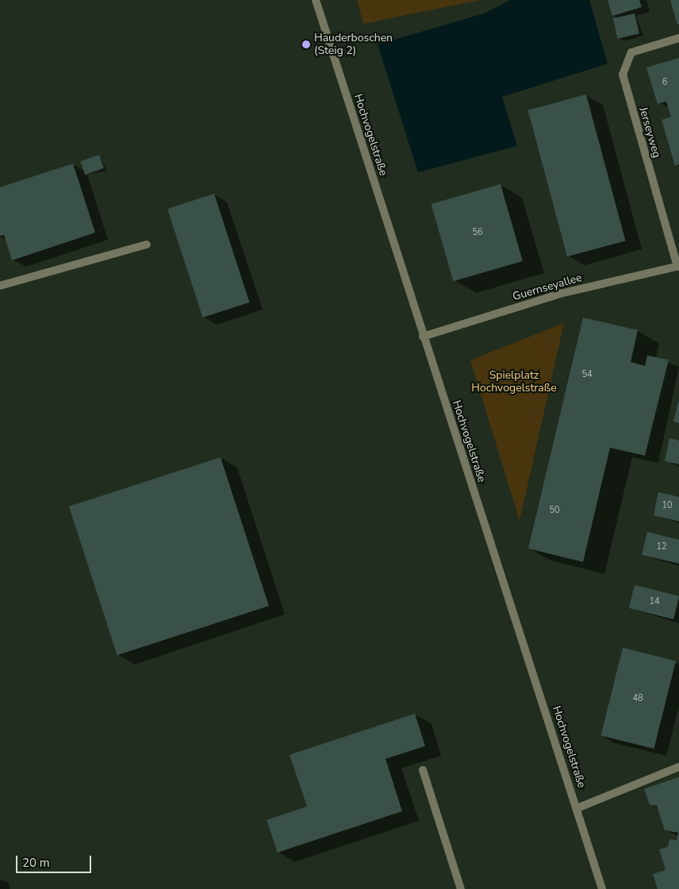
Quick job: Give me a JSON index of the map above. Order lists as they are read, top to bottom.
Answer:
{
  "streets": {
    "street": ["Jerseyweg", "Hochvogelstraße", "Guernseyallee"]
  },
  "crossings": [
    ["Jerseyweg", "Guernseyallee"],
    ["Hochvogelstraße", "Guernseyallee"]
  ],
  "parks": ["Spielplatz Hochvogelstraße"],
  "places": ["Hauderboschen (Steig 2)"],
  "house_numbers": [
    "6",
    "56",
    "54",
    "10",
    "50",
    "12",
    "14",
    "48"
  ],
  "scale_bar": "20 m"
}
